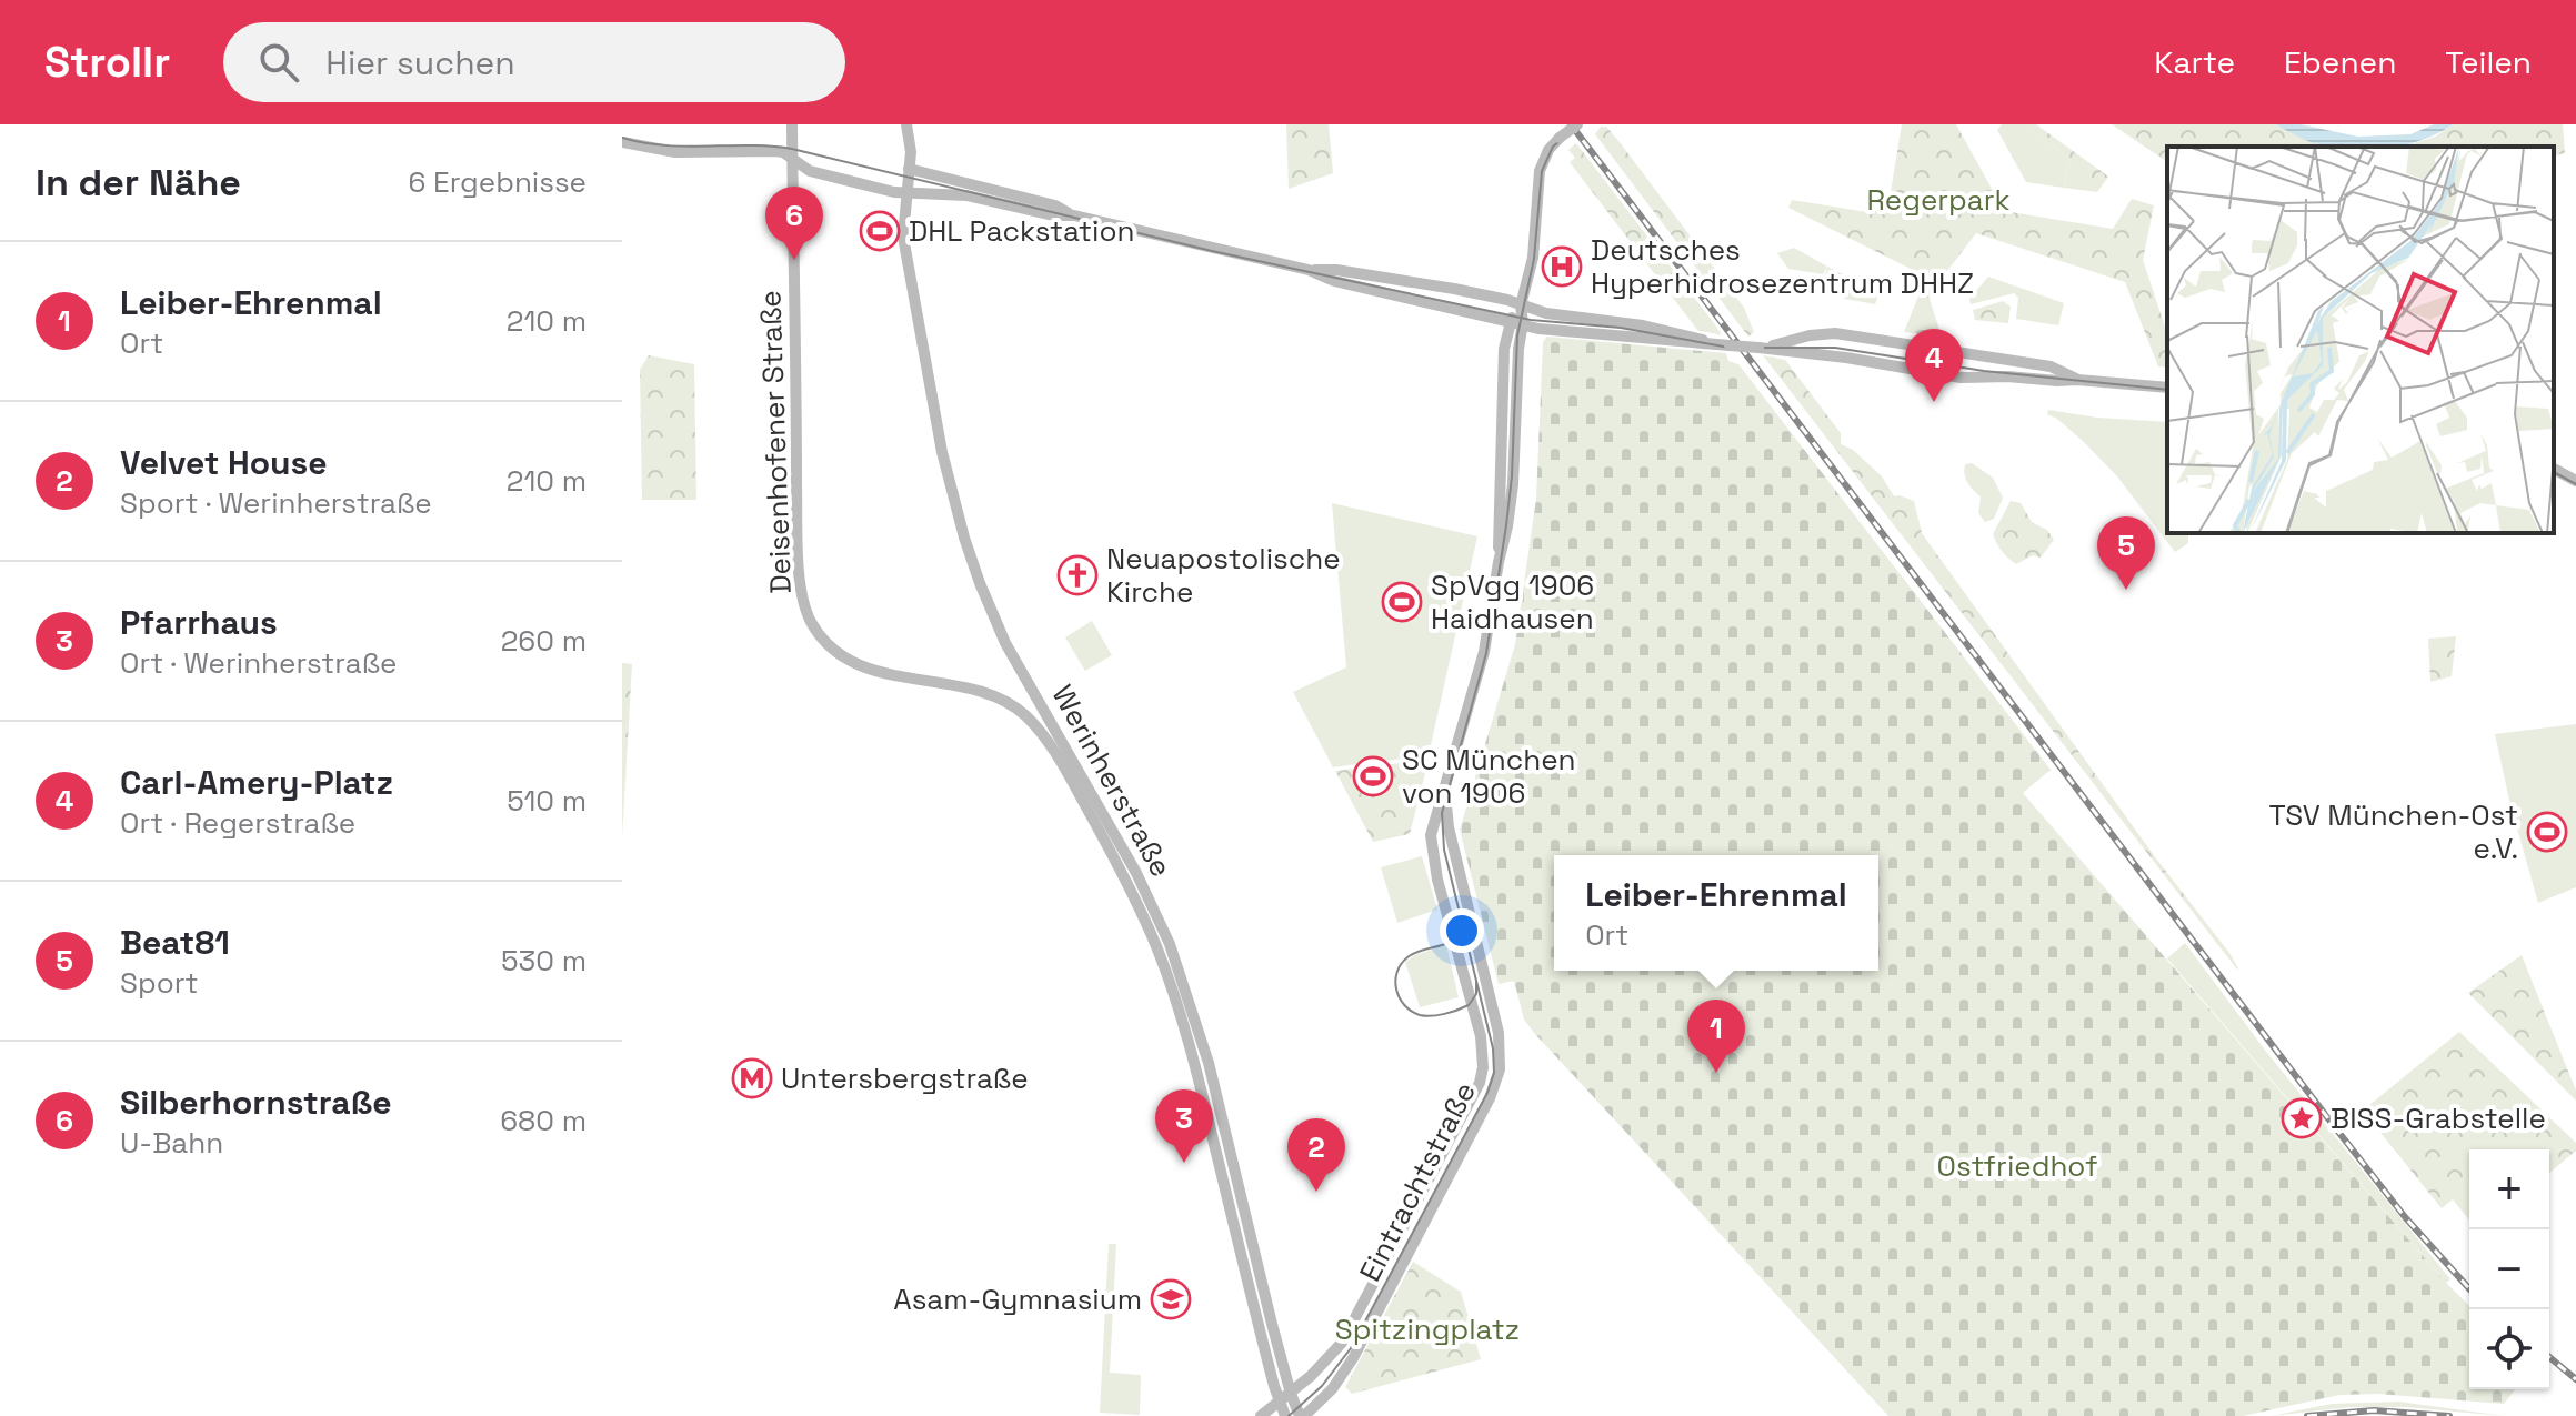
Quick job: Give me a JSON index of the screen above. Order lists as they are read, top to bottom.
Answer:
{
  "streets": {
    "main road": ["Deisenhofener Straße", "Werinherstraße", "Eintrachtstraße"]
  },
  "crossings": [
    ["Deisenhofener Straße", "Werinherstraße"],
    ["Werinherstraße", "Eintrachtstraße"]
  ],
  "parks": ["Regerpark", "Ostfriedhof", "Spitzingplatz"],
  "places": {
    "sports": [
      "DHL Packstation",
      "SpVgg 1906 Haidhausen",
      "SC München von 1906",
      "TSV München-Ost e.V."
    ],
    "hospital": ["Deutsches Hyperhidrosezentrum DHHZ"],
    "church": ["Neuapostolische Kirche"],
    "metro station": ["Untersbergstraße"],
    "place": ["BISS-Grabstelle"],
    "school or university": ["Asam-Gymnasium"]
  },
  "page": {
    "header": "Strollr",
    "search": "Hier suchen",
    "nav": ["Karte", "Ebenen", "Teilen"],
    "heading": ["In der Nähe", "6 Ergebnisse"],
    "pins": [
      "6",
      "4",
      "5",
      "1",
      "3",
      "2"
    ],
    "list": [
      {
        "mark": "1",
        "name": "Leiber-Ehrenmal",
        "note": "Ort",
        "value": "210 m"
      },
      {
        "mark": "2",
        "name": "Velvet House",
        "note": "Sport · Werinherstraße",
        "value": "210 m"
      },
      {
        "mark": "3",
        "name": "Pfarrhaus",
        "note": "Ort · Werinherstraße",
        "value": "260 m"
      },
      {
        "mark": "4",
        "name": "Carl-Amery-Platz",
        "note": "Ort · Regerstraße",
        "value": "510 m"
      },
      {
        "mark": "5",
        "name": "Beat81",
        "note": "Sport",
        "value": "530 m"
      },
      {
        "mark": "6",
        "name": "Silberhornstraße",
        "note": "U-Bahn",
        "value": "680 m"
      }
    ],
    "popup": ["Leiber-Ehrenmal", "Ort"],
    "map_buttons": ["+", "−"]
  }
}
